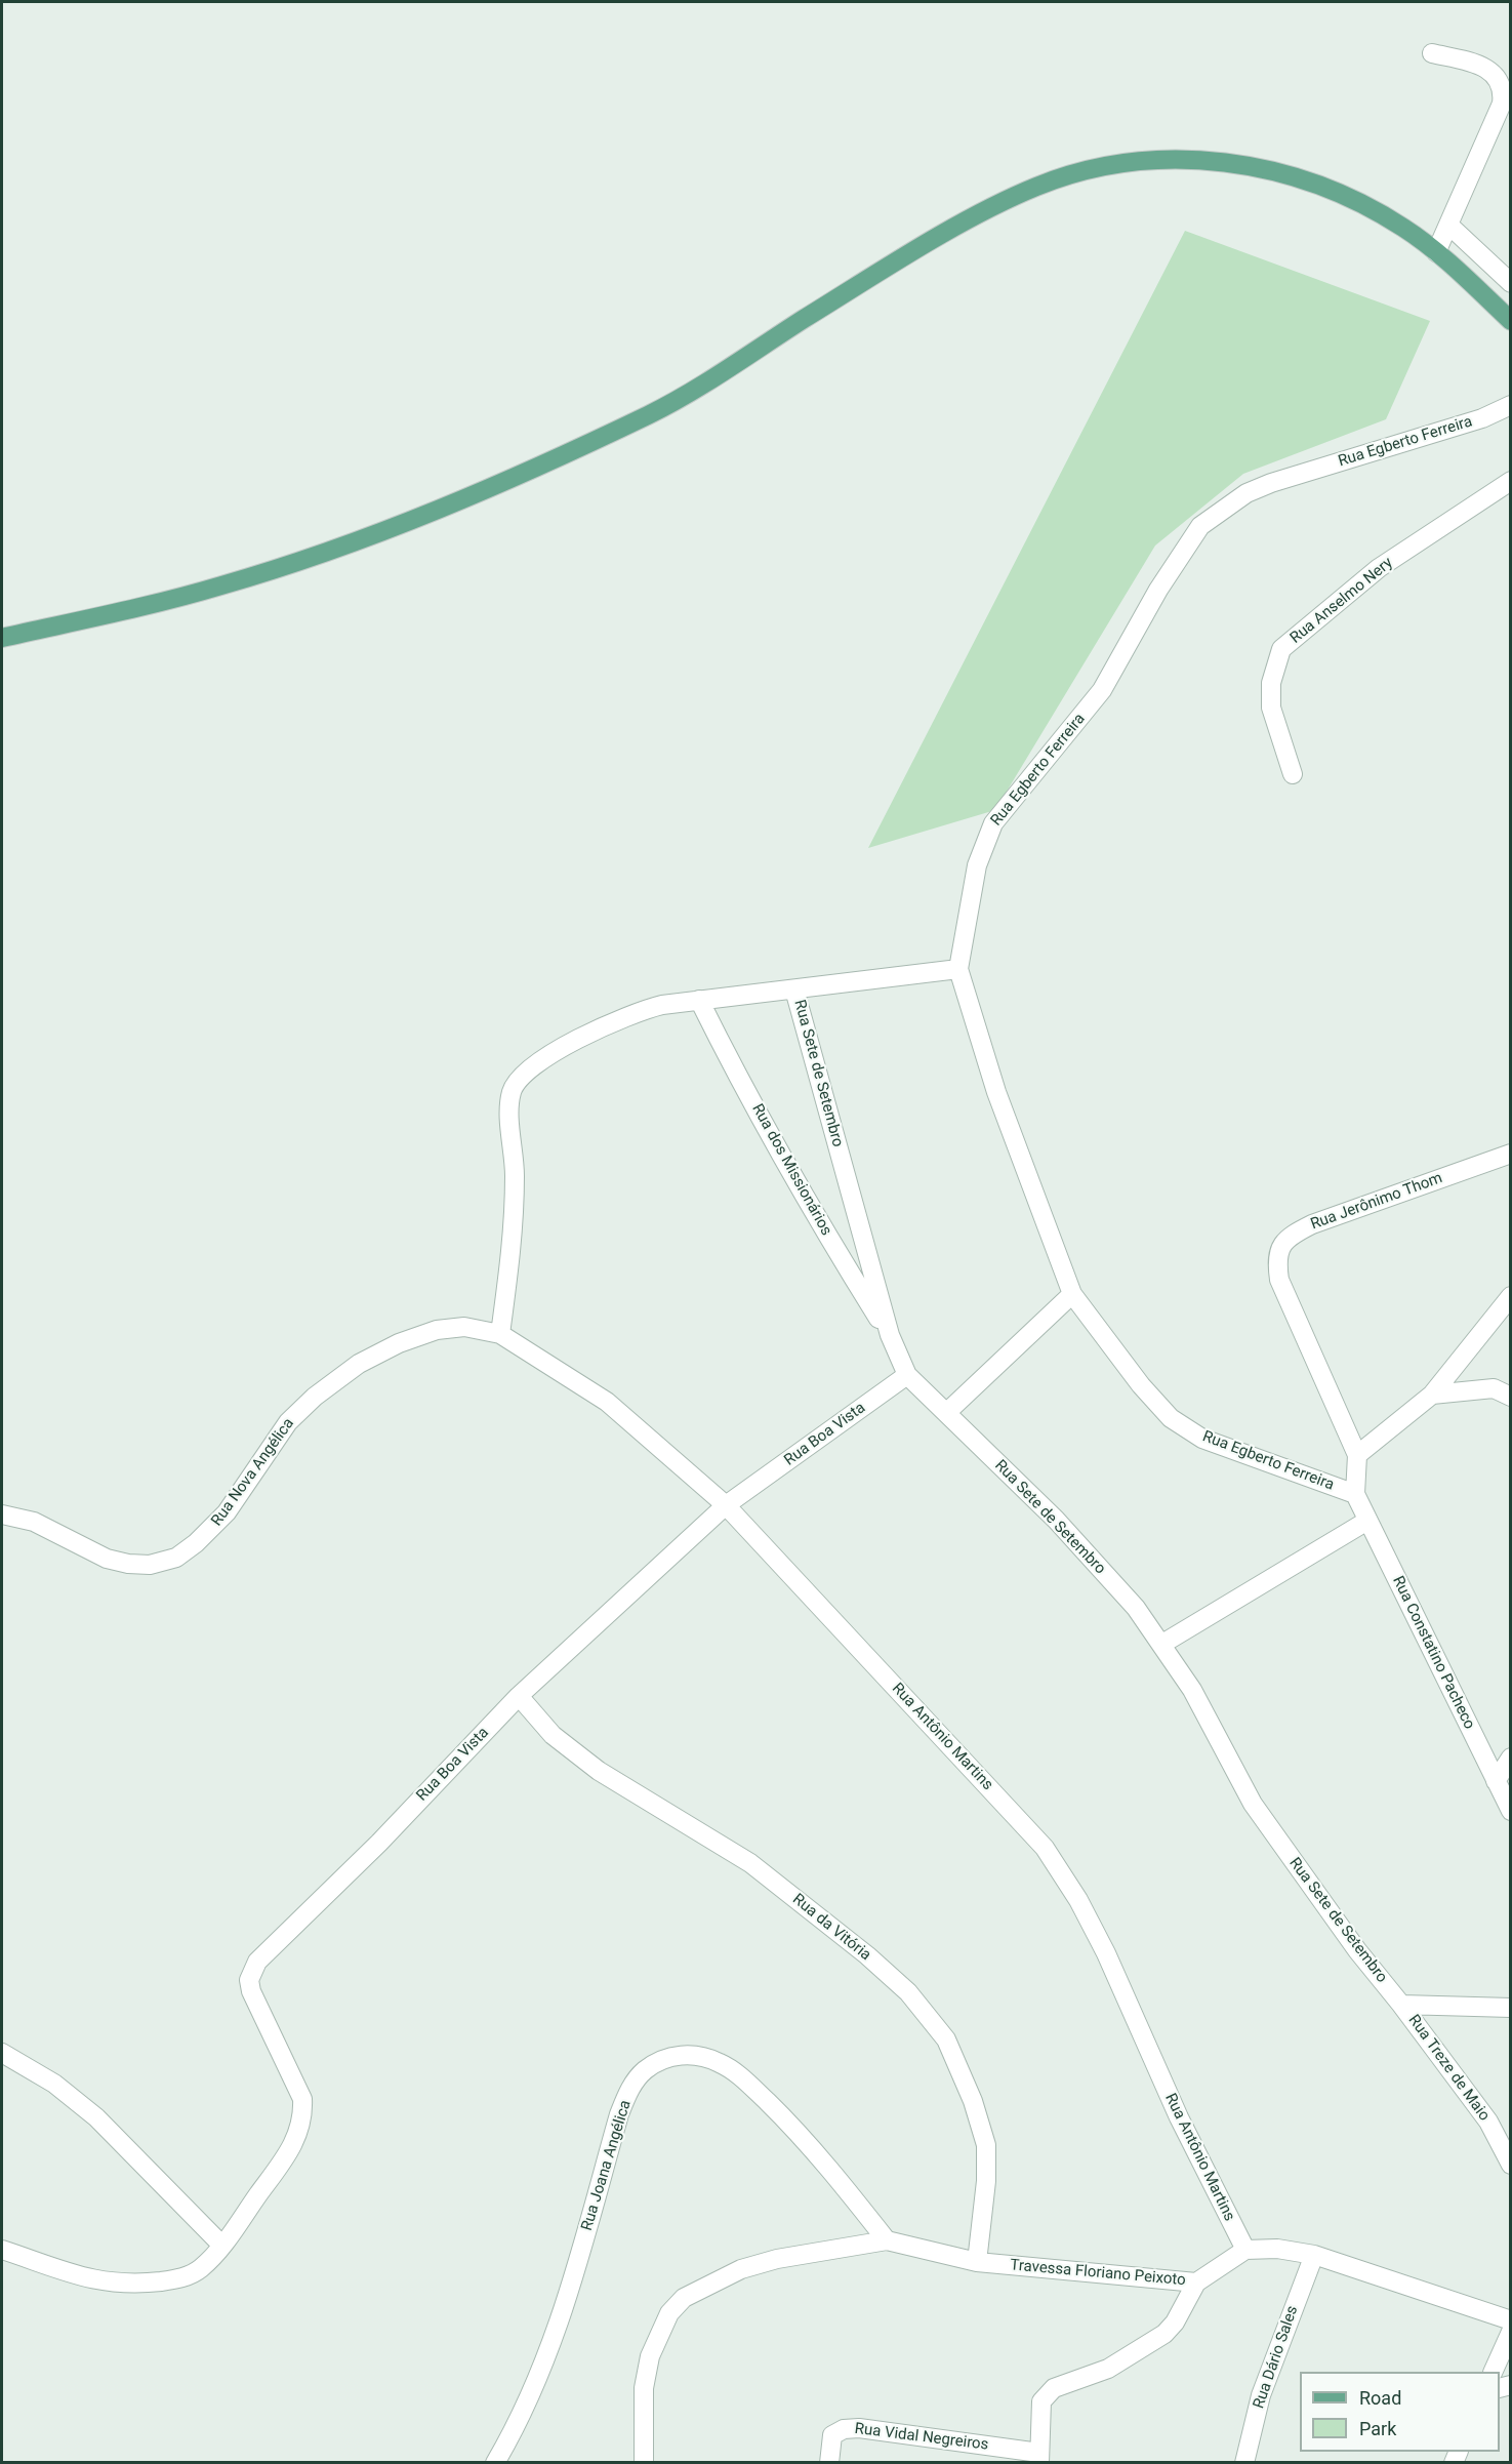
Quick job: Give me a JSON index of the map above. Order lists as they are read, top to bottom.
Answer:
{
  "streets": {
    "street": [
      "Rua Egberto Ferreira",
      "Rua Anselmo Nery",
      "Rua Sete de Setembro",
      "Rua dos Missionários",
      "Rua Jerônimo Thom",
      "Rua Boa Vista",
      "Rua Nova Angélica",
      "Rua Constatino Pacheco",
      "Rua Antônio Martins",
      "Rua da Vitória",
      "Rua Treze de Maio",
      "Rua Joana Angélica",
      "Travessa Floriano Peixoto",
      "Rua Dário Sales",
      "Rua Vidal Negreiros"
    ]
  },
  "crossings": [
    ["Rua Egberto Ferreira", "Rua Constatino Pacheco"],
    ["Rua Sete de Setembro", "Rua dos Missionários"],
    ["Rua Sete de Setembro", "Rua Boa Vista"],
    ["Rua Sete de Setembro", "Rua Treze de Maio"],
    ["Rua Boa Vista", "Rua Antônio Martins"],
    ["Rua Boa Vista", "Rua da Vitória"],
    ["Rua Nova Angélica", "Rua Antônio Martins"],
    ["Rua Antônio Martins", "Travessa Floriano Peixoto"],
    ["Rua da Vitória", "Travessa Floriano Peixoto"],
    ["Rua Joana Angélica", "Travessa Floriano Peixoto"]
  ],
  "legend": ["Road", "Park"]
}
